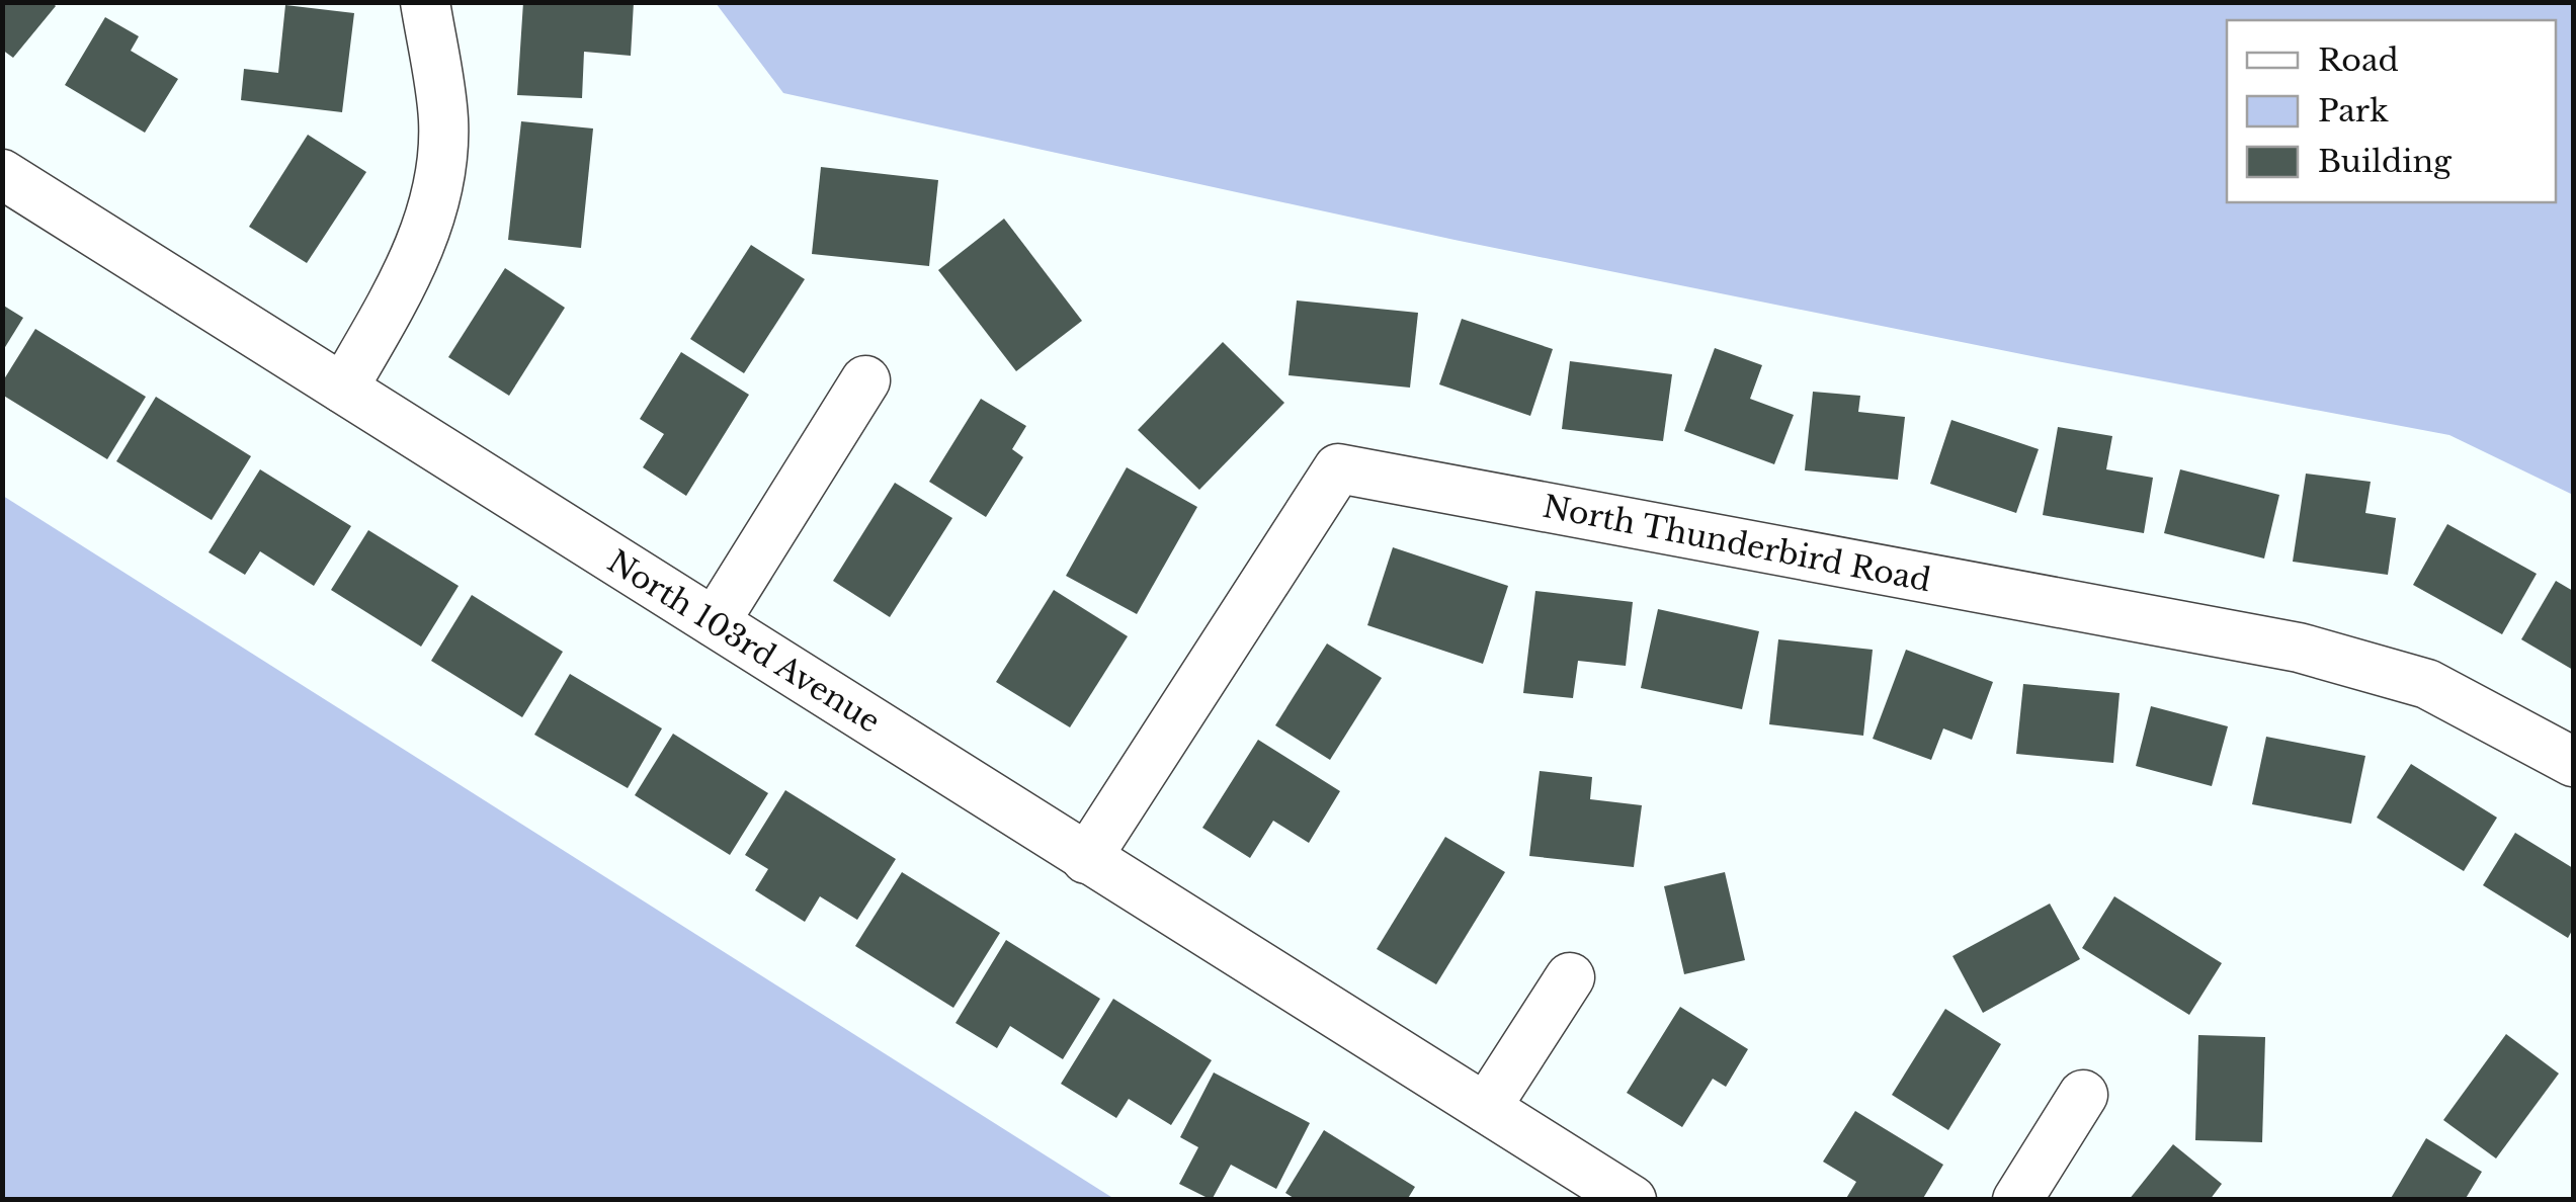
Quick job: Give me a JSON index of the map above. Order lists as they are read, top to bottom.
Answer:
{
  "streets": {
    "street": ["North Thunderbird Road", "North 103rd Avenue"]
  },
  "crossings": [
    ["North Thunderbird Road", "North 103rd Avenue"]
  ],
  "legend": ["Road", "Park", "Building"]
}
